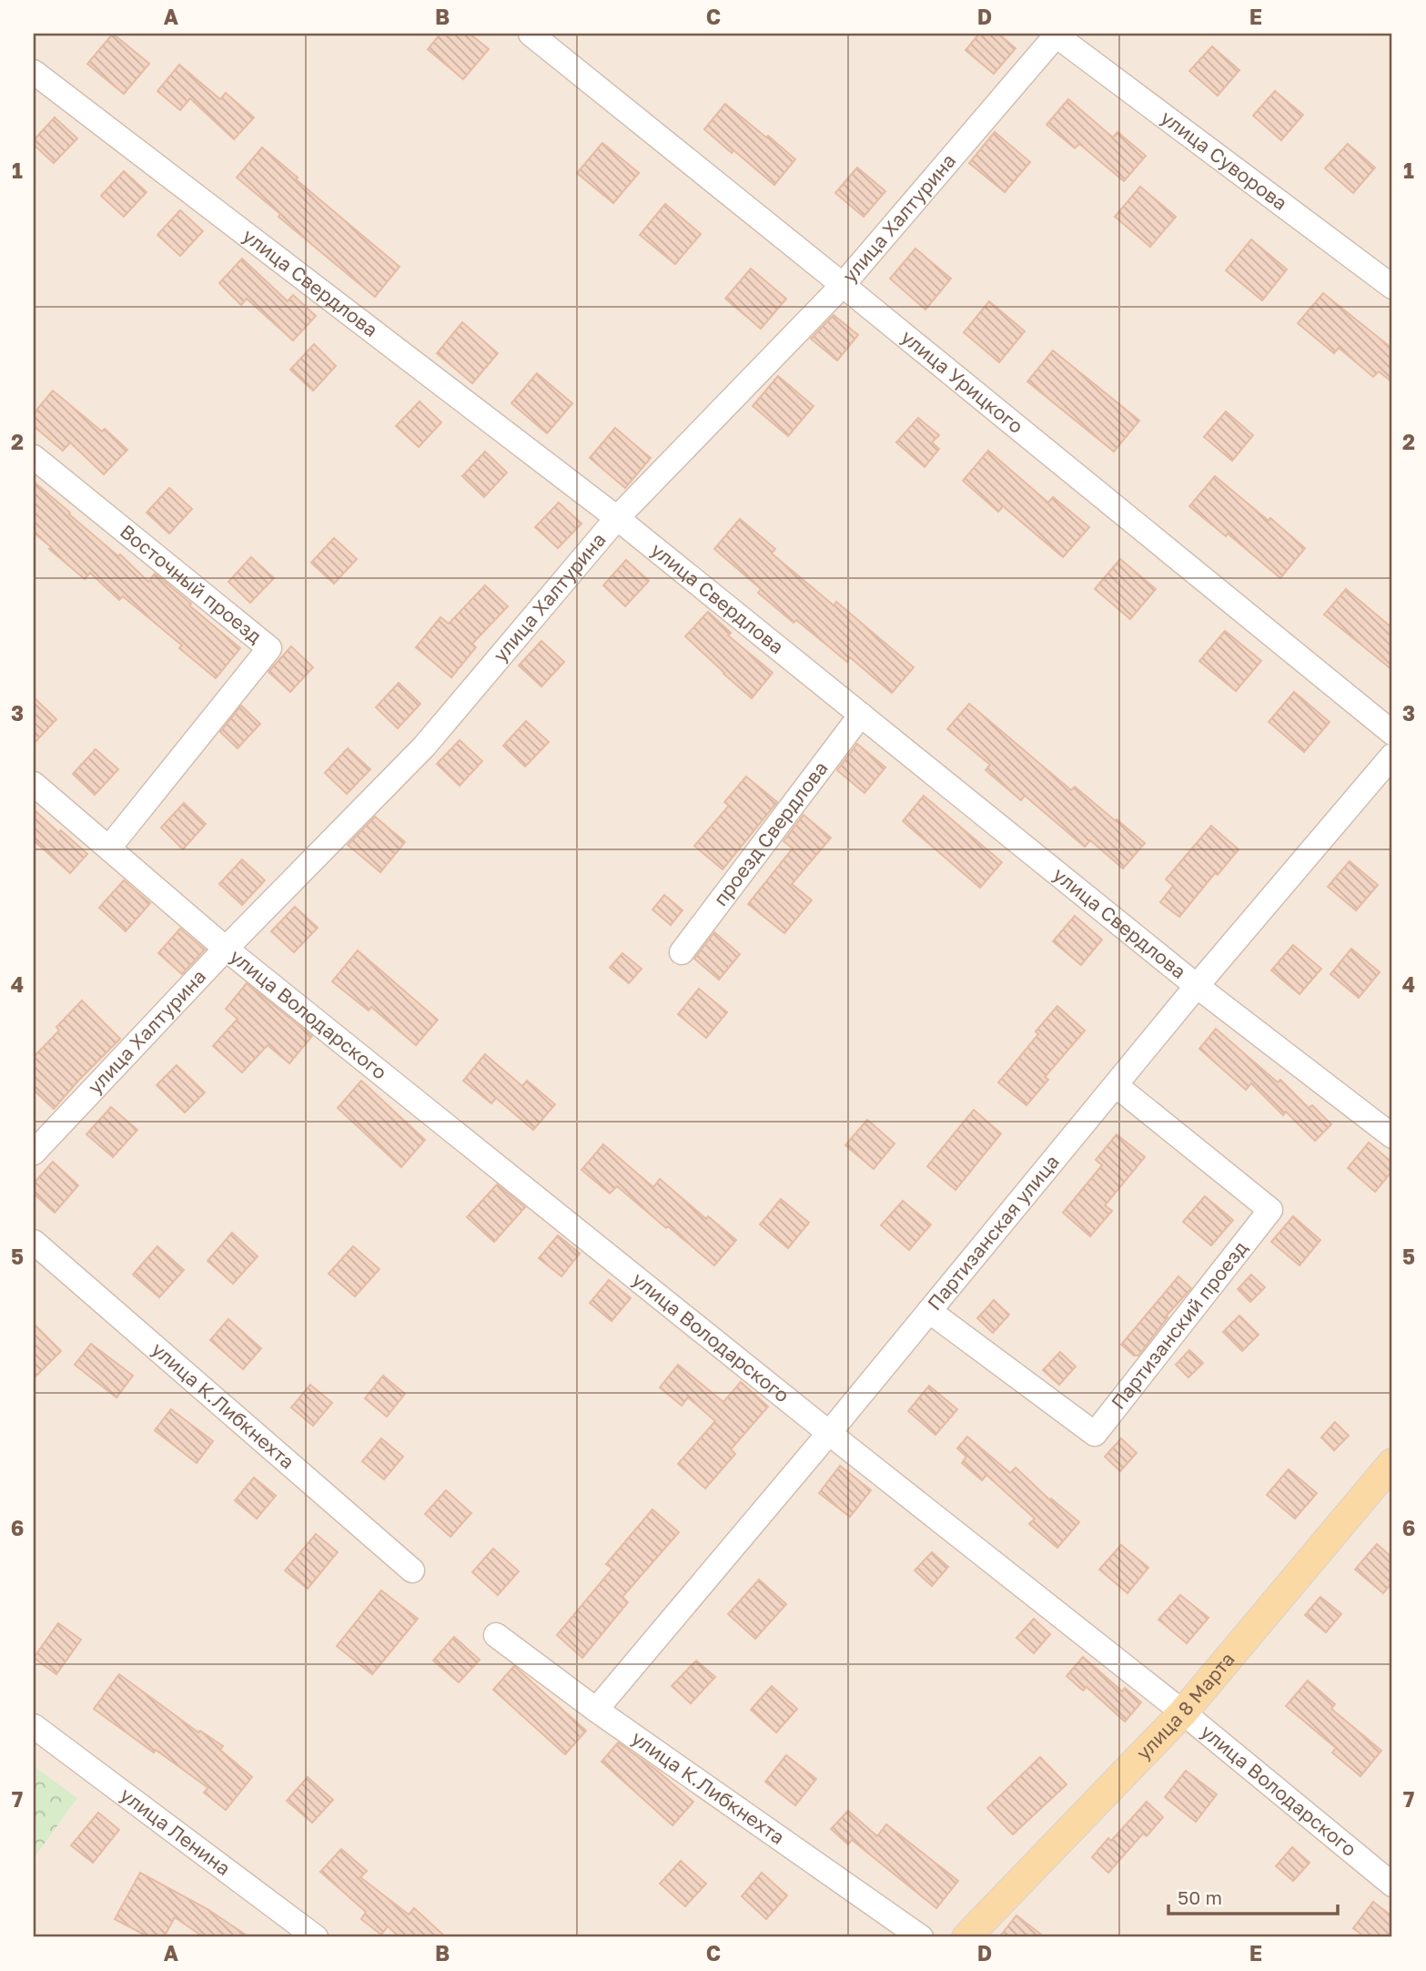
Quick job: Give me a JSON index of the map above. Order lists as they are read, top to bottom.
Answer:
{
  "streets": {
    "main road": ["улица 8 Марта"],
    "street": [
      "улица Суворова",
      "улица Халтурина",
      "улица Свердлова",
      "улица Урицкого",
      "Восточный проезд",
      "проезд Свердлова",
      "улица Володарского",
      "Партизанская улица",
      "Партизанский проезд",
      "улица К.Либкнехта",
      "улица Ленина"
    ]
  },
  "crossings": [
    ["улица Суворова", "улица Халтурина"],
    ["улица Халтурина", "улица Свердлова"],
    ["улица Халтурина", "улица Урицкого"],
    ["улица Халтурина", "улица Володарского"],
    ["улица Свердлова", "проезд Свердлова"],
    ["улица Свердлова", "Партизанская улица"],
    ["Восточный проезд", "улица Володарского"],
    ["улица Володарского", "Партизанская улица"],
    ["улица Володарского", "улица 8 Марта"],
    ["Партизанская улица", "Партизанский проезд"],
    ["Партизанская улица", "улица К.Либкнехта"]
  ],
  "scale_bar": "50 m",
  "grid": {
    "columns": [
      "A",
      "B",
      "C",
      "D",
      "E"
    ],
    "rows": [
      "1",
      "2",
      "3",
      "4",
      "5",
      "6",
      "7"
    ]
  }
}
